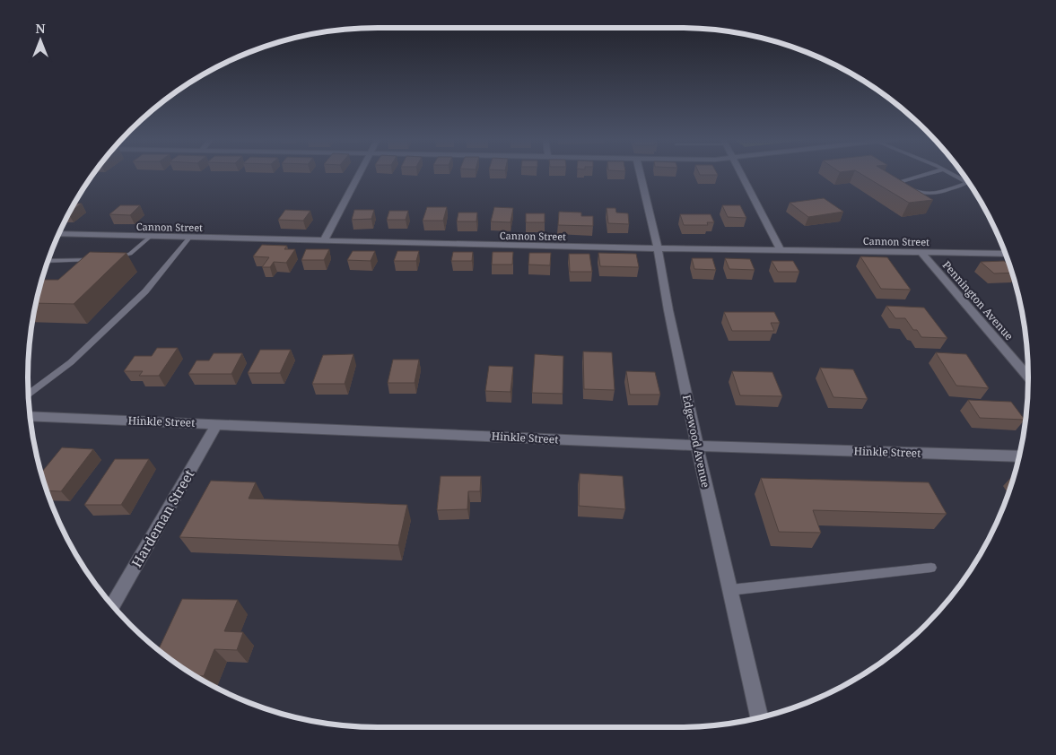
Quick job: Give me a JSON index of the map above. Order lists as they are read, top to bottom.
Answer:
{
  "streets": {
    "street": [
      "Cannon Street",
      "Pennington Avenue",
      "Hinkle Street",
      "Edgewood Avenue",
      "Hardeman Street"
    ]
  },
  "crossings": [
    ["Cannon Street", "Pennington Avenue"],
    ["Cannon Street", "Edgewood Avenue"],
    ["Hinkle Street", "Edgewood Avenue"],
    ["Hinkle Street", "Hardeman Street"]
  ],
  "north": "top"
}
